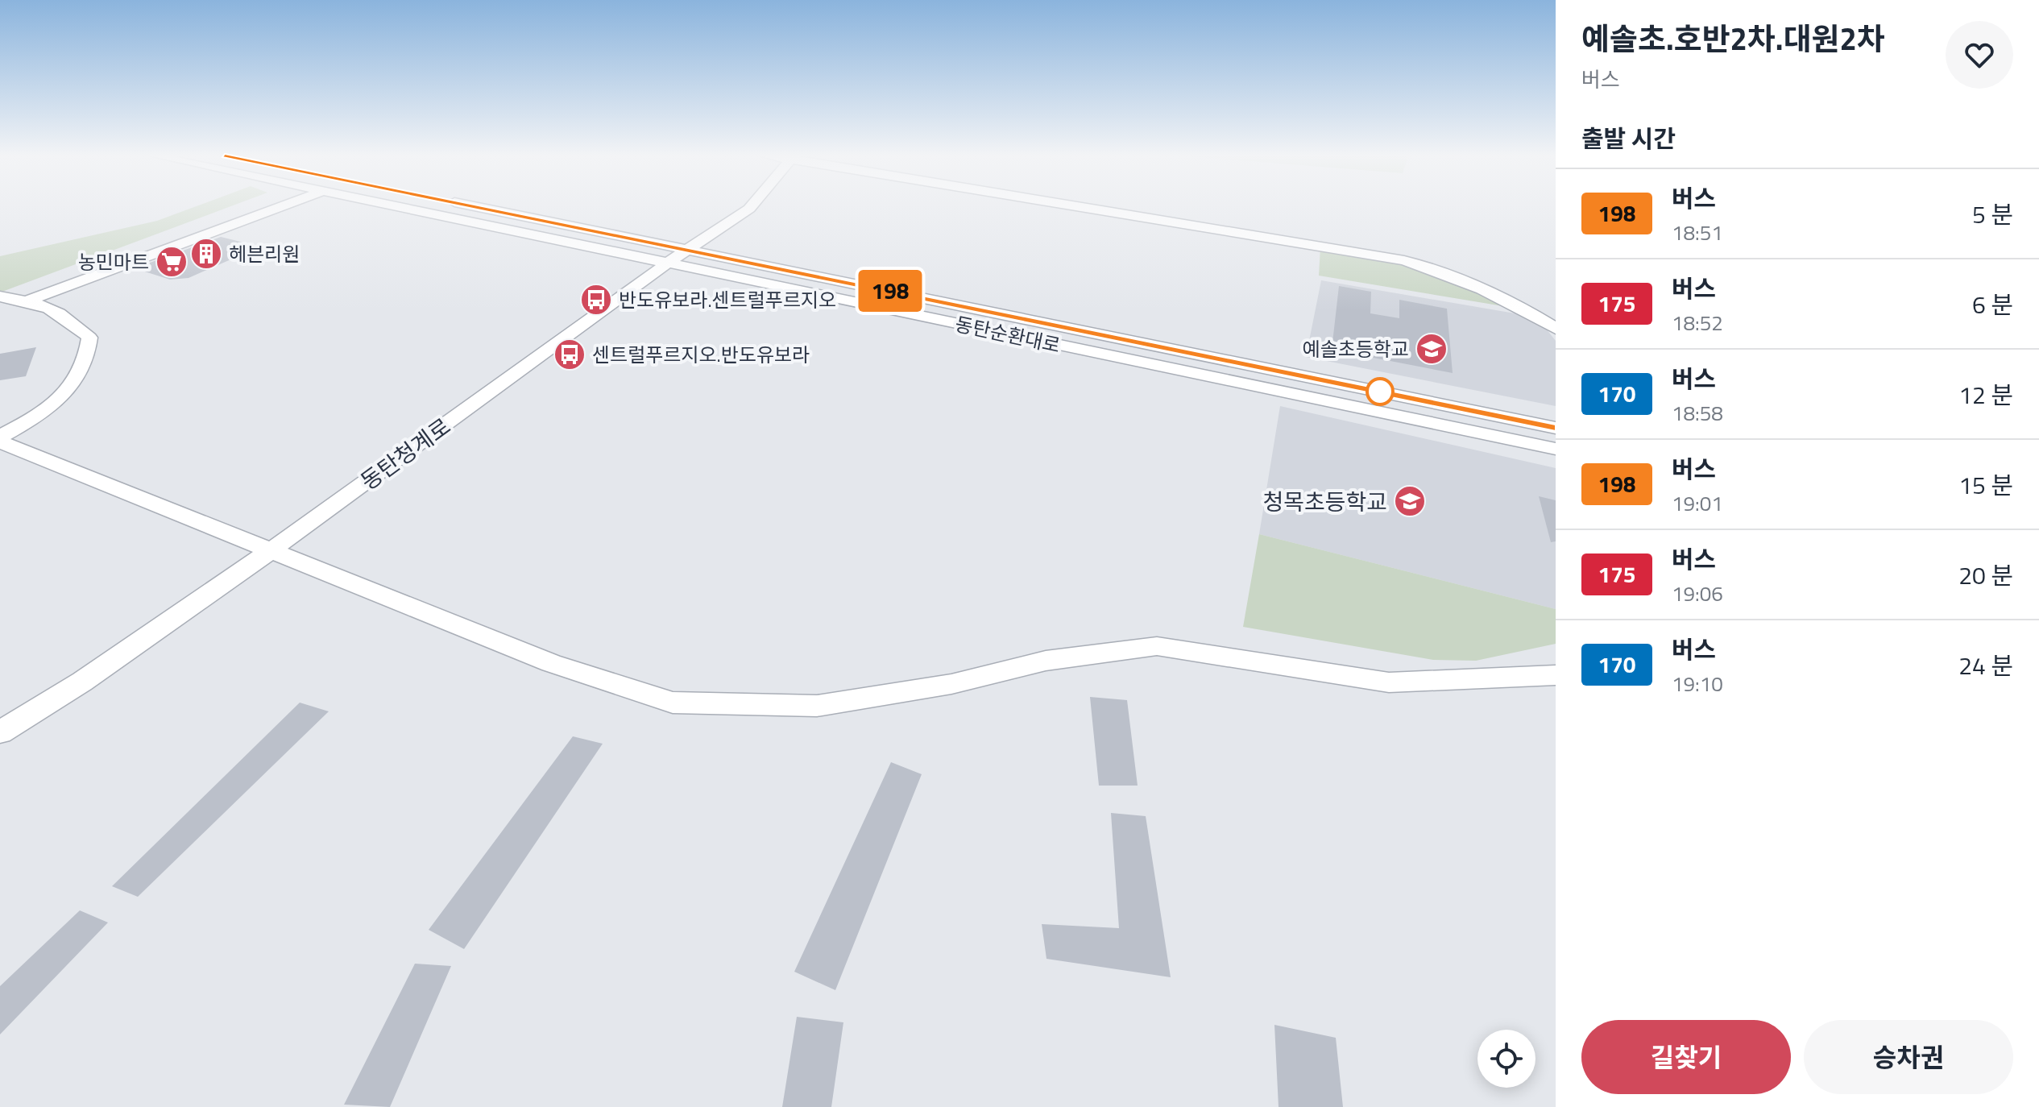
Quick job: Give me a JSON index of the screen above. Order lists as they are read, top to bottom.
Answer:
{
  "streets": {
    "street": ["동탄순환대로", "동탄청계로"]
  },
  "crossings": [
    ["동탄순환대로", "동탄청계로"]
  ],
  "places": {
    "building": ["헤븐리원"],
    "supermarket": ["농민마트"],
    "bus stop": ["반도유보라.센트럴푸르지오", "센트럴푸르지오.반도유보라"],
    "school or university": ["예솔초등학교", "청목초등학교"]
  },
  "lines": ["bus line 198"],
  "page": {
    "on_map": "198",
    "heading": [
      ["예솔초.호반2차.대원2차", "버스"],
      "출발 시간"
    ],
    "list": [
      {
        "mark": "198",
        "name": "버스",
        "note": "18:51",
        "value": "5 분"
      },
      {
        "mark": "175",
        "name": "버스",
        "note": "18:52",
        "value": "6 분"
      },
      {
        "mark": "170",
        "name": "버스",
        "note": "18:58",
        "value": "12 분"
      },
      {
        "mark": "198",
        "name": "버스",
        "note": "19:01",
        "value": "15 분"
      },
      {
        "mark": "175",
        "name": "버스",
        "note": "19:06",
        "value": "20 분"
      },
      {
        "mark": "170",
        "name": "버스",
        "note": "19:10",
        "value": "24 분"
      }
    ],
    "buttons": ["길찾기", "승차권"]
  }
}
